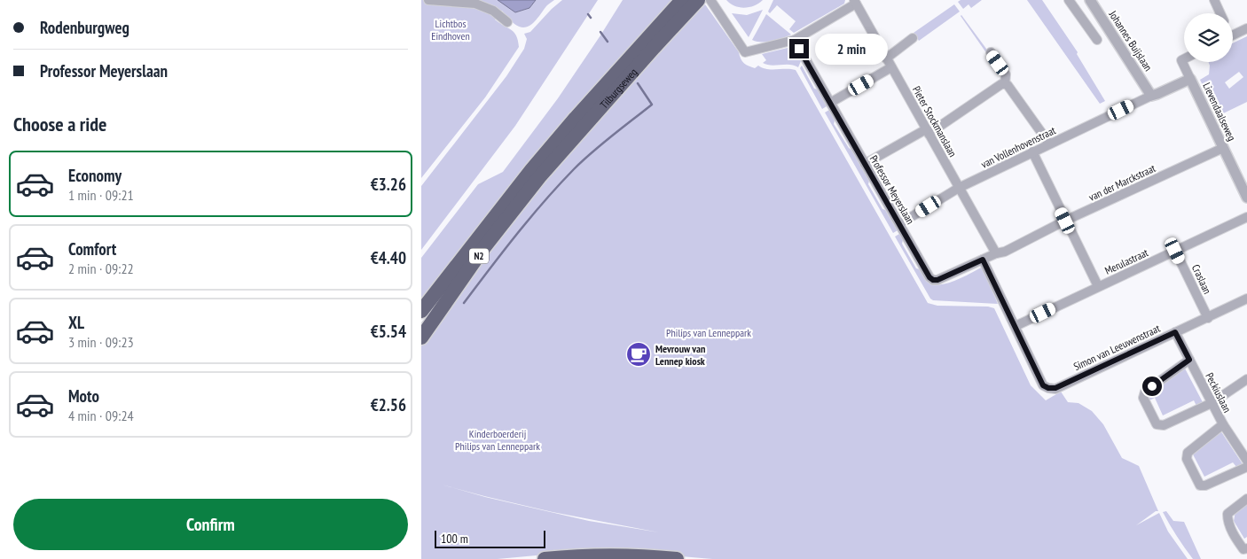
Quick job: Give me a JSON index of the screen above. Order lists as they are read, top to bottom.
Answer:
{
  "streets": {
    "highway": ["Tilburgseweg", "N2"],
    "street": [
      "Johannes Buijslaan",
      "Lievendaalseweg",
      "Pieter Stockmanslaan",
      "van Vollenhovenstraat",
      "van der Marckstraat",
      "Professor Meyerslaan",
      "Merulastraat",
      "Craslaan",
      "Simon van Leeuwenstraat",
      "Peckiuslaan"
    ]
  },
  "crossings": [
    ["Johannes Buijslaan", "van Vollenhovenstraat"],
    ["Tilburgseweg", "N2"],
    ["Lievendaalseweg", "van der Marckstraat"],
    ["Pieter Stockmanslaan", "van Vollenhovenstraat"],
    ["Pieter Stockmanslaan", "van der Marckstraat"],
    ["van Vollenhovenstraat", "Professor Meyerslaan"],
    ["van der Marckstraat", "Professor Meyerslaan"],
    ["Merulastraat", "Craslaan"],
    ["Merulastraat", "Simon van Leeuwenstraat"],
    ["Craslaan", "Simon van Leeuwenstraat"],
    ["Simon van Leeuwenstraat", "Peckiuslaan"]
  ],
  "parks": ["Lichtbos Eindhoven", "Philips van Lenneppark", "Kinderboerderij Philips van Lenneppark"],
  "places": {
    "cafe": ["Mevrouw van Lennep kiosk"]
  },
  "scale_bar": "100 m",
  "page": {
    "banner": ["Rodenburgweg", "Professor Meyerslaan"],
    "bubble": "2 min",
    "heading": "Choose a ride",
    "list": [
      {
        "name": "Economy",
        "note": "1 min · 09:21",
        "value": "€3.26"
      },
      {
        "name": "Comfort",
        "note": "2 min · 09:22",
        "value": "€4.40"
      },
      {
        "name": "XL",
        "note": "3 min · 09:23",
        "value": "€5.54"
      },
      {
        "name": "Moto",
        "note": "4 min · 09:24",
        "value": "€2.56"
      }
    ],
    "buttons": "Confirm",
    "scale": "100 m"
  }
}
